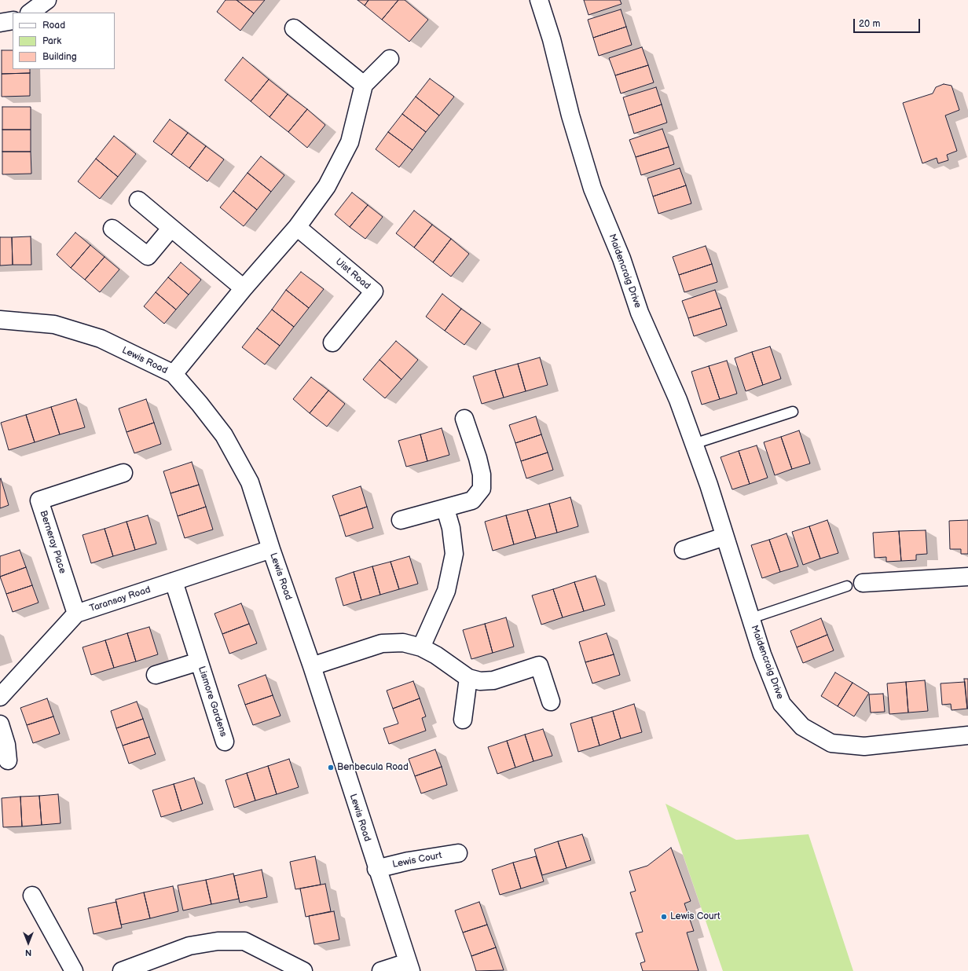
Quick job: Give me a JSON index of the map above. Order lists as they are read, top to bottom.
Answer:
{
  "streets": {
    "street": [
      "Maidencraig Drive",
      "Uist Road",
      "Lewis Road",
      "Berneray Place",
      "Taransay Road",
      "Lismore Gardens",
      "Lewis Court"
    ]
  },
  "crossings": [
    ["Lewis Road", "Taransay Road"],
    ["Lewis Road", "Lewis Court"],
    ["Berneray Place", "Taransay Road"],
    ["Taransay Road", "Lismore Gardens"]
  ],
  "places": ["Benbecula Road", "Lewis Court"],
  "legend": ["Road", "Park", "Building"],
  "scale_bar": "20 m",
  "north": "bottom"
}
